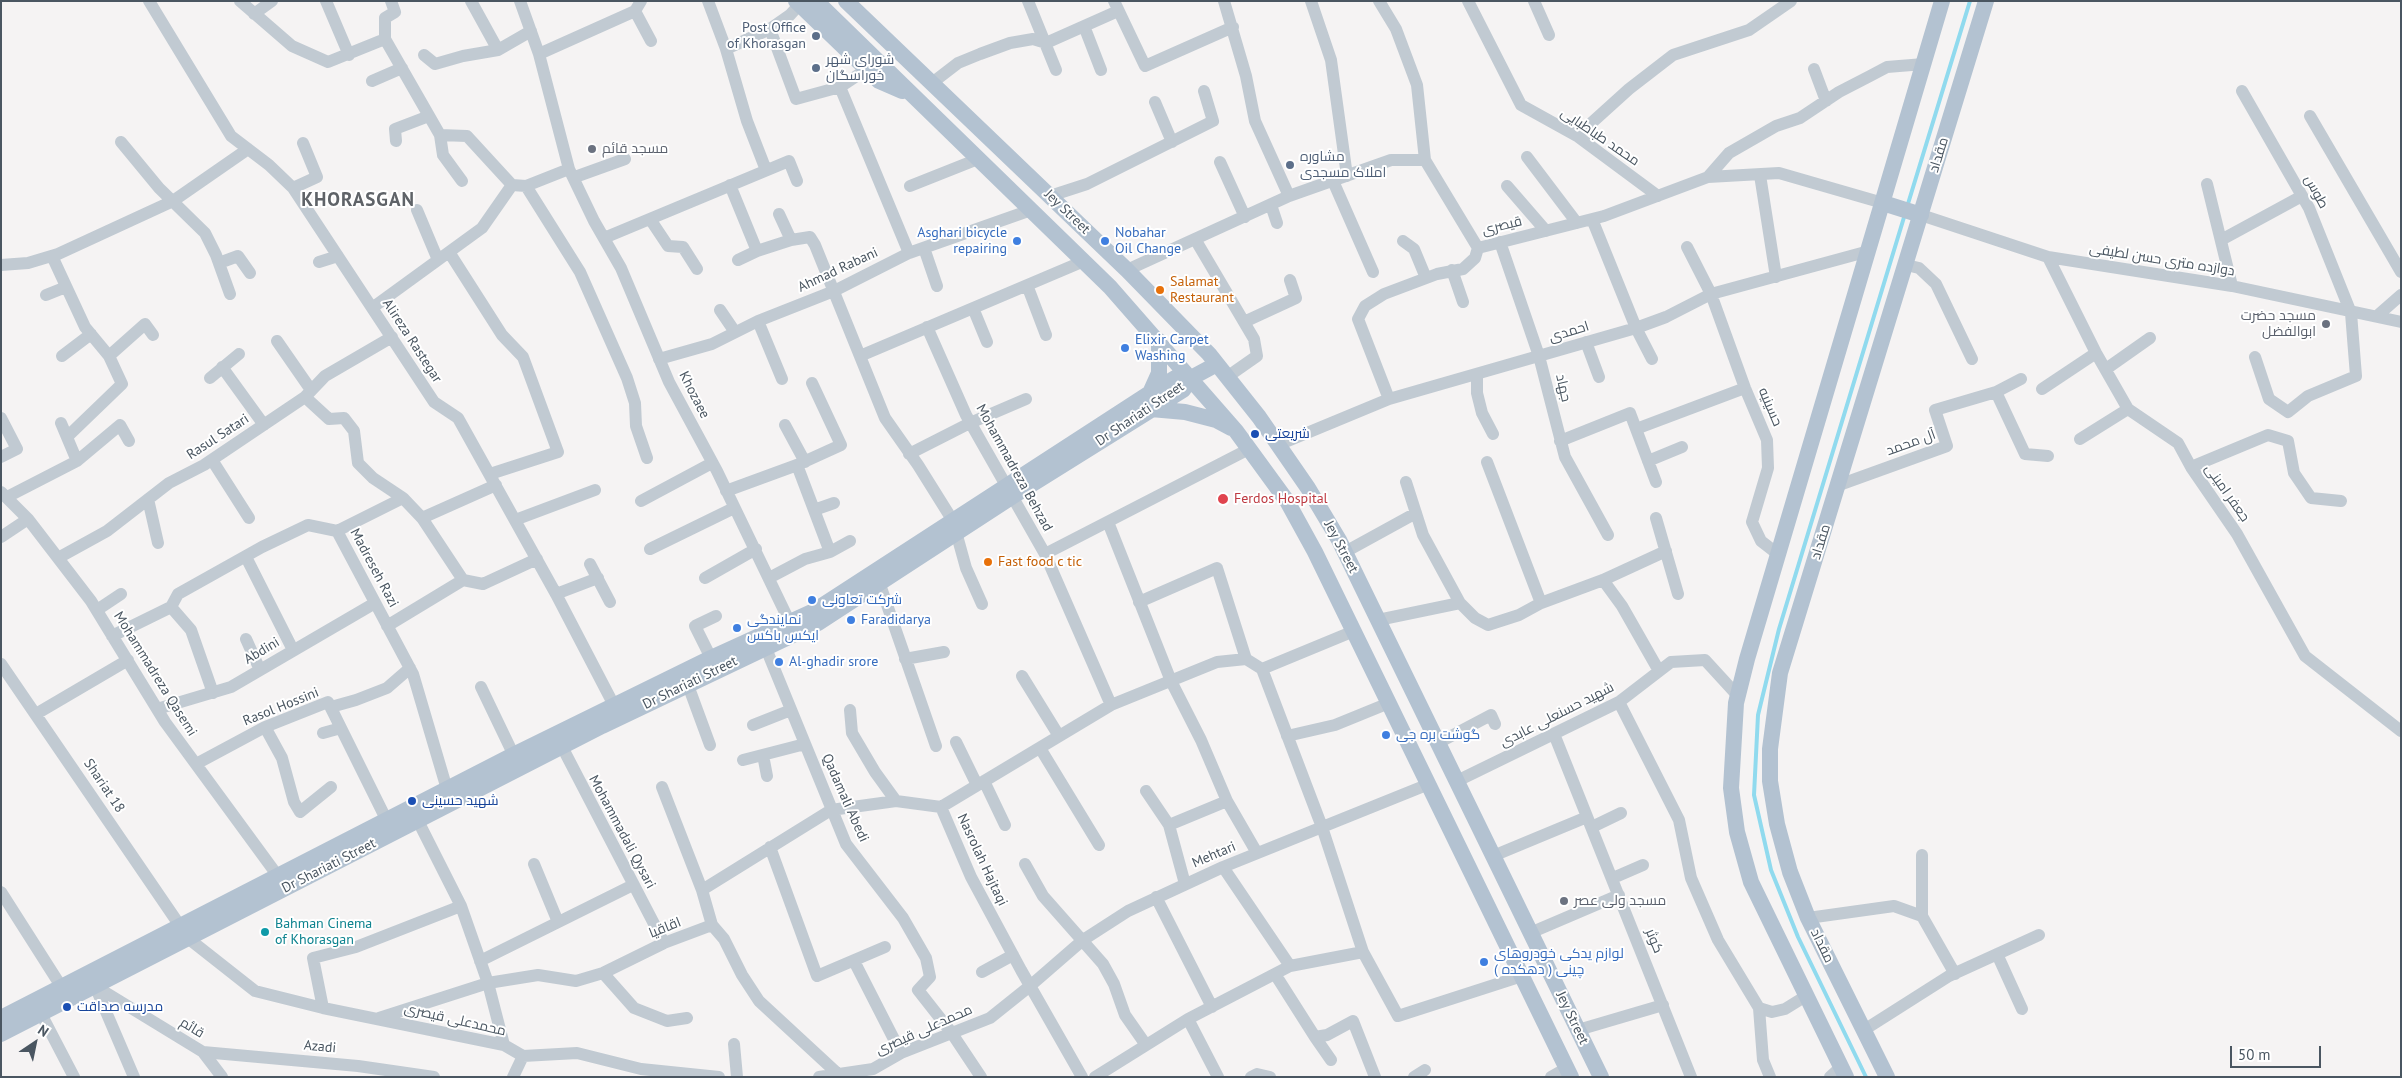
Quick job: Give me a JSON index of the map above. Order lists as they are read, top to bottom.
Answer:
{
  "streets": {
    "main road": ["مقداد", "Jey Street", "Dr Shariati Street"],
    "street": [
      "محمد طباطبایی",
      "طوس",
      "قیصری",
      "دوازده متری حسن لطیفی",
      "Ahmad Rabani",
      "احمدی",
      "Alireza Rastegar",
      "جهاد",
      "Khozaee",
      "حسینیه",
      "Rasul Satari",
      "آل محمد",
      "Mohammadreza Behzad",
      "جعفر امینی",
      "Madreseh Razi",
      "Abdini",
      "Mohammadreza Qasemi",
      "Rasol Hossini",
      "شهید حسنعلی عابدی",
      "Shariat 18",
      "Qadamali Abedi",
      "Mohammadali Qysari",
      "Mehtari",
      "Nasrolah Hajtaqi",
      "اقاقیا",
      "کوثر",
      "محمدعلی قیصری",
      "قائم",
      "Azadi"
    ]
  },
  "crossings": [
    ["محمد طباطبایی", "قیصری"],
    ["مقداد", "دوازده متری حسن لطیفی"],
    ["مقداد", "آل محمد"],
    ["طوس", "دوازده متری حسن لطیفی"],
    ["Jey Street", "Ahmad Rabani"],
    ["Jey Street", "احمدی"],
    ["Jey Street", "Dr Shariati Street"],
    ["Jey Street", "شهید حسنعلی عابدی"],
    ["Jey Street", "Mehtari"],
    ["قیصری", "جهاد"],
    ["دوازده متری حسن لطیفی", "جعفر امینی"],
    ["Ahmad Rabani", "Khozaee"],
    ["احمدی", "جهاد"],
    ["احمدی", "حسینیه"],
    ["Alireza Rastegar", "Dr Shariati Street"],
    ["Alireza Rastegar", "Rasul Satari"],
    ["Khozaee", "Dr Shariati Street"],
    ["Dr Shariati Street", "Mohammadreza Behzad"],
    ["Dr Shariati Street", "Madreseh Razi"],
    ["Dr Shariati Street", "Mohammadreza Qasemi"],
    ["Dr Shariati Street", "Rasol Hossini"],
    ["Dr Shariati Street", "Shariat 18"],
    ["Dr Shariati Street", "Qadamali Abedi"],
    ["Dr Shariati Street", "Mohammadali Qysari"],
    ["Dr Shariati Street", "قائم"],
    ["Rasul Satari", "Mohammadreza Qasemi"],
    ["Madreseh Razi", "Abdini"],
    ["Madreseh Razi", "Mohammadreza Qasemi"],
    ["Abdini", "Mohammadreza Qasemi"],
    ["Mohammadreza Qasemi", "Rasol Hossini"],
    ["شهید حسنعلی عابدی", "کوثر"],
    ["Shariat 18", "محمدعلی قیصری"],
    ["Qadamali Abedi", "Nasrolah Hajtaqi"],
    ["Qadamali Abedi", "محمدعلی قیصری"],
    ["Mohammadali Qysari", "اقاقیا"],
    ["Mehtari", "Nasrolah Hajtaqi"],
    ["Mehtari", "محمدعلی قیصری"],
    ["Nasrolah Hajtaqi", "محمدعلی قیصری"],
    ["اقاقیا", "محمدعلی قیصری"],
    ["قائم", "Azadi"]
  ],
  "districts": ["KHORASGAN"],
  "places": [
    "Post Office of Khorasgan",
    "شورای شهر خوراسگان",
    "مسجد قائم",
    "مشاوره املاک مسجدی",
    "Asghari bicycle repairing",
    "Nobahar Oil Change",
    "Salamat Restaurant",
    "مسجد حضرت ابوالفضل",
    "Elixir Carpet Washing",
    "شریعتی",
    "Ferdos Hospital",
    "Fast food c tic",
    "شرکت تعاونی",
    "Faradidarya",
    "نمایندگی ایکس باکس",
    "Al-ghadir srore",
    "گوشت بره جی",
    "شهید حسینی",
    "مسجد ولی عصر",
    "Bahman Cinema of Khorasgan",
    "لوازم یدکی خودروهای چینی ( دهکده )",
    "مدرسه صداقت"
  ],
  "scale_bar": "50 m",
  "north": "top right"
}
